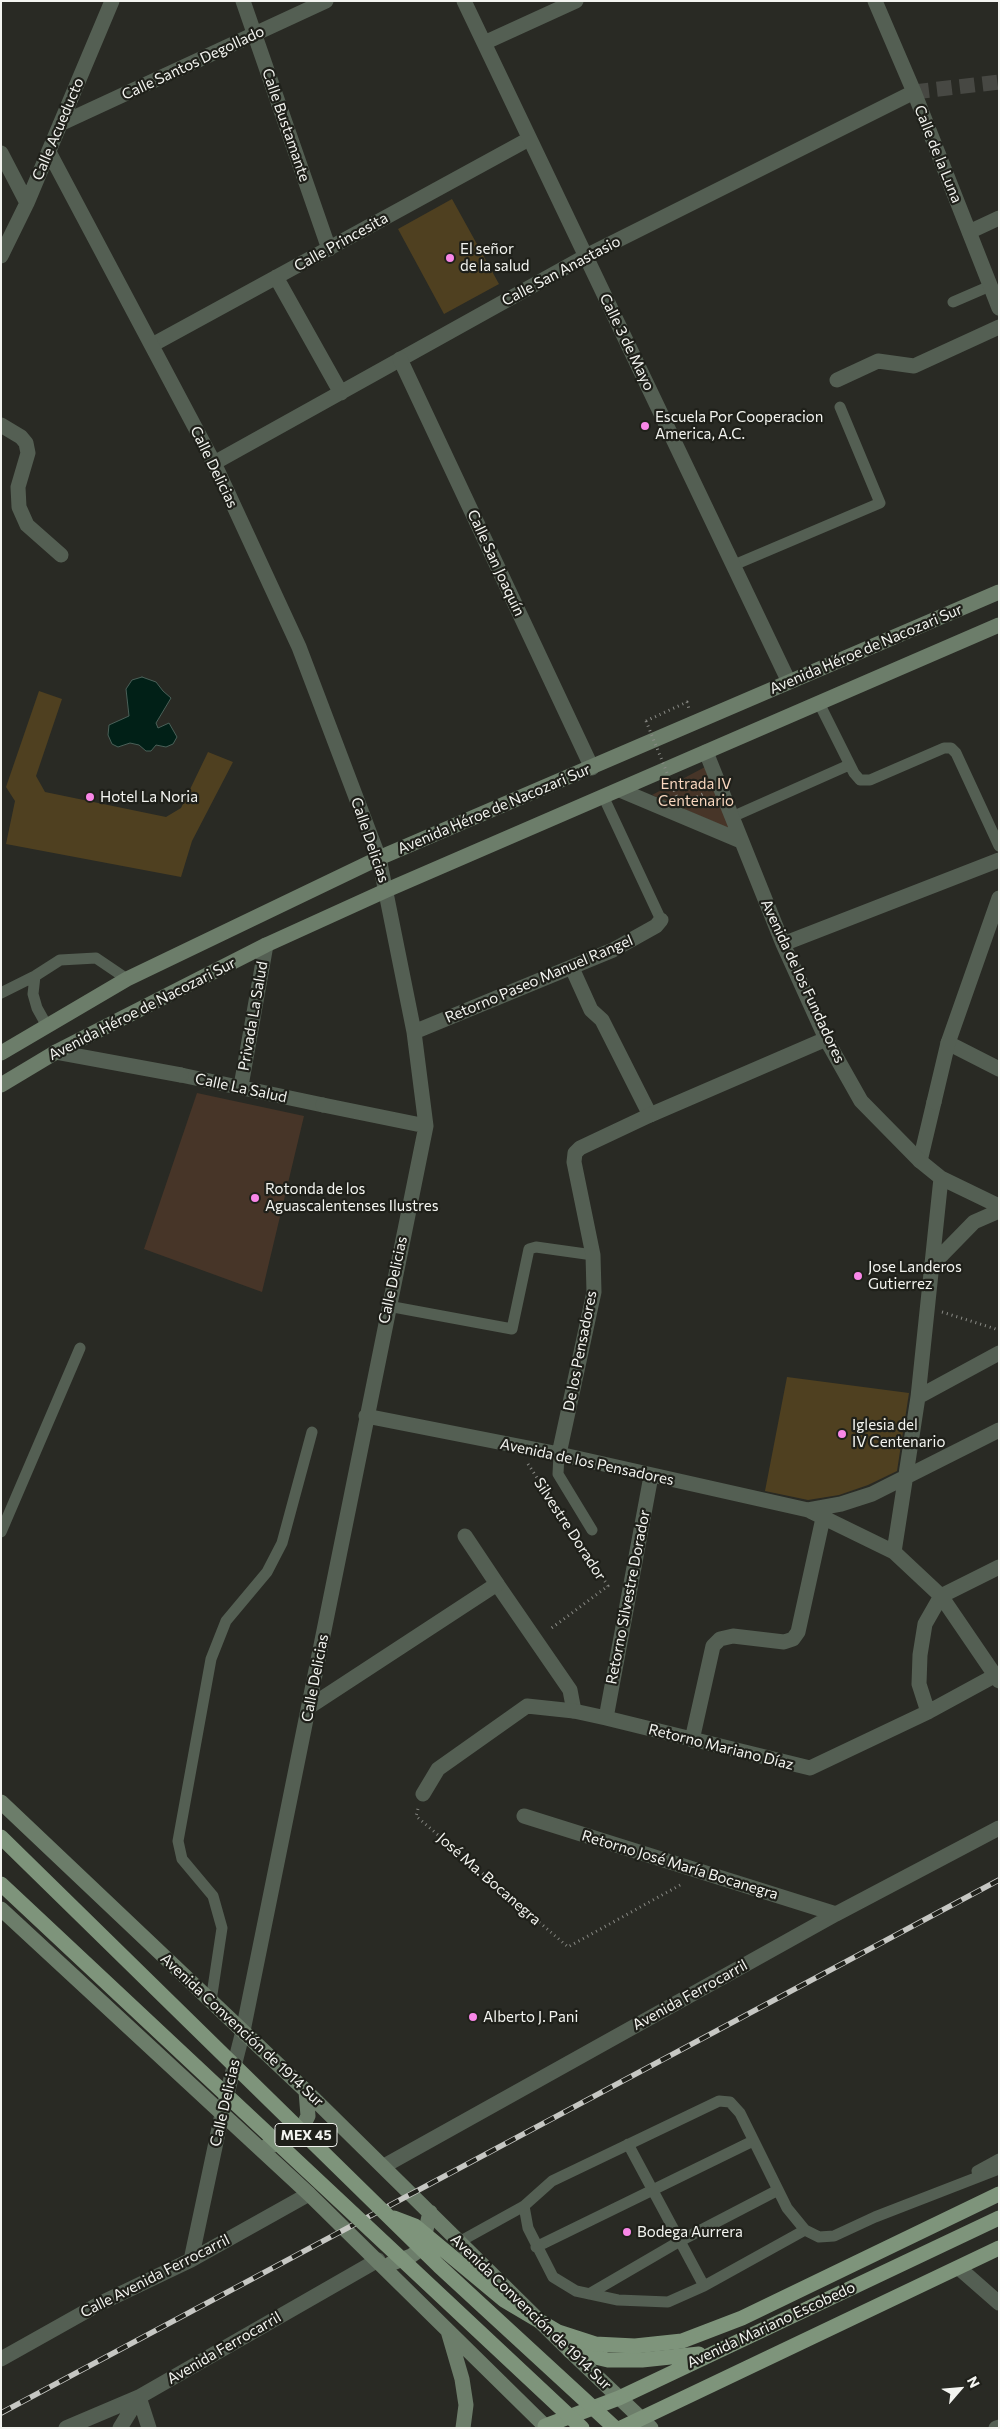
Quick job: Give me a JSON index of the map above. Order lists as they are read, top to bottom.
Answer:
{
  "streets": {
    "main road": [
      "Avenida Héroe de Nacozari Sur",
      "Avenida Convención de 1914 Sur",
      "MEX 45",
      "Avenida Mariano Escobedo"
    ],
    "street": [
      "Calle Santos Degollado",
      "Calle Bustamante",
      "Calle Acueducto",
      "Calle de la Luna",
      "Calle Princesita",
      "Calle San Anastasio",
      "Calle 3 de Mayo",
      "Calle Delicias",
      "Calle San Joaquín",
      "Retorno Paseo Manuel Rangel",
      "Avenida de los Fundadores",
      "Privada La Salud",
      "Calle La Salud",
      "De los Pensadores",
      "Avenida de los Pensadores",
      "Retorno Silvestre Dorador",
      "Retorno Mariano Díaz",
      "Retorno José María Bocanegra",
      "Avenida Ferrocarril",
      "Calle Avenida Ferrocarril"
    ],
    "path": ["Silvestre Dorador", "José Ma. Bocanegra"]
  },
  "crossings": [
    ["Calle Santos Degollado", "Calle Bustamante"],
    ["Calle Santos Degollado", "Calle Acueducto"],
    ["Calle Bustamante", "Calle Princesita"],
    ["Calle Acueducto", "Calle Delicias"],
    ["Calle de la Luna", "Calle San Anastasio"],
    ["Calle Princesita", "Calle 3 de Mayo"],
    ["Calle Princesita", "Calle Delicias"],
    ["Calle San Anastasio", "Calle 3 de Mayo"],
    ["Calle San Anastasio", "Calle Delicias"],
    ["Calle San Anastasio", "Calle San Joaquín"],
    ["Calle 3 de Mayo", "Avenida Héroe de Nacozari Sur"],
    ["Calle Delicias", "Avenida Héroe de Nacozari Sur"],
    ["Calle Delicias", "Retorno Paseo Manuel Rangel"],
    ["Calle Delicias", "Calle La Salud"],
    ["Calle Delicias", "Avenida de los Pensadores"],
    ["Calle Delicias", "Avenida Convención de 1914 Sur"],
    ["Calle Delicias", "Calle Avenida Ferrocarril"],
    ["Calle San Joaquín", "Avenida Héroe de Nacozari Sur"],
    ["Avenida Héroe de Nacozari Sur", "Avenida de los Fundadores"],
    ["Avenida Héroe de Nacozari Sur", "Privada La Salud"],
    ["Avenida Héroe de Nacozari Sur", "Calle La Salud"],
    ["Privada La Salud", "Calle La Salud"],
    ["De los Pensadores", "Avenida de los Pensadores"],
    ["Avenida de los Pensadores", "Silvestre Dorador"],
    ["Avenida de los Pensadores", "Retorno Silvestre Dorador"],
    ["Avenida de los Pensadores", "Retorno Mariano Díaz"],
    ["Retorno Silvestre Dorador", "Retorno Mariano Díaz"],
    ["Retorno Mariano Díaz", "José Ma. Bocanegra"],
    ["Retorno José María Bocanegra", "José Ma. Bocanegra"],
    ["Retorno José María Bocanegra", "Avenida Ferrocarril"],
    ["Avenida Ferrocarril", "Avenida Convención de 1914 Sur"],
    ["Avenida Convención de 1914 Sur", "Avenida Mariano Escobedo"]
  ],
  "parks": ["Entrada IV Centenario"],
  "places": [
    "El señor de la salud",
    "Escuela Por Cooperacion America, A.C.",
    "Hotel La Noria",
    "Rotonda de los Aguascalentenses Ilustres",
    "Jose Landeros Gutierrez",
    "Iglesia del IV Centenario",
    "Alberto J. Pani",
    "Bodega Aurrera"
  ],
  "north": "top right"
}
